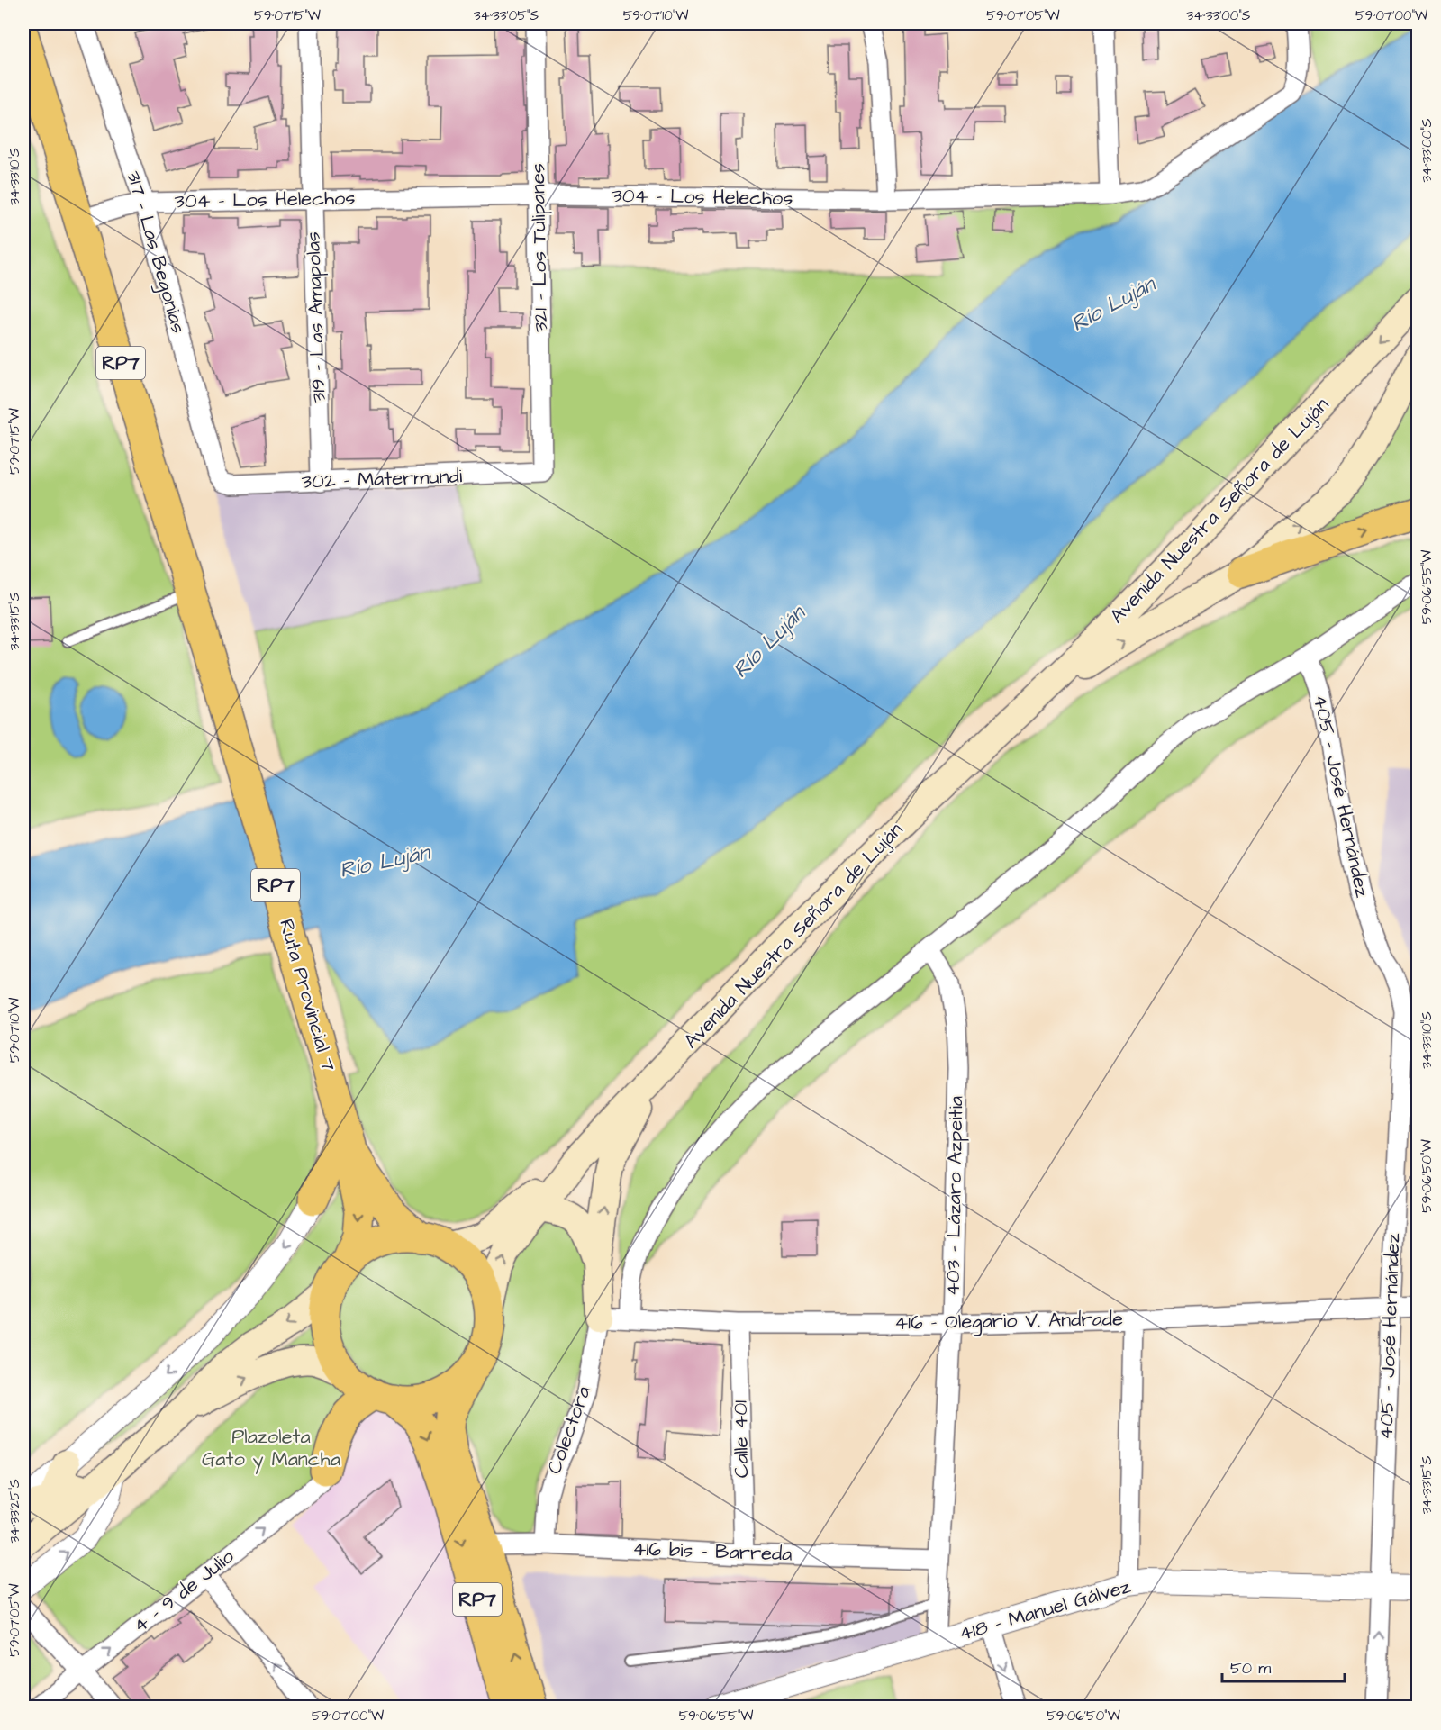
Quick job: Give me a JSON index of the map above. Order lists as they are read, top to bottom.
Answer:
{
  "streets": {
    "main road": ["RP7", "Avenida Nuestra Señora de Luján", "Ruta Provincial 7"],
    "street": [
      "304 - Los Helechos",
      "321 - Los Tulipanes",
      "317 - Las Begonias",
      "319 - Las Amapolas",
      "302 - Matermundi",
      "405 - José Hernández",
      "403 - Lázaro Azpeitia",
      "416 - Olegario V. Andrade",
      "Colectora",
      "Calle 401",
      "416 bis - Barreda",
      "4 - 9 de Julio",
      "418 - Manuel Gálvez"
    ]
  },
  "crossings": [
    ["304 - Los Helechos", "321 - Los Tulipanes"],
    ["304 - Los Helechos", "317 - Las Begonias"],
    ["304 - Los Helechos", "319 - Las Amapolas"],
    ["304 - Los Helechos", "RP7"],
    ["321 - Los Tulipanes", "302 - Matermundi"],
    ["317 - Las Begonias", "302 - Matermundi"],
    ["319 - Las Amapolas", "302 - Matermundi"],
    ["RP7", "Avenida Nuestra Señora de Luján"],
    ["RP7", "Ruta Provincial 7"],
    ["RP7", "416 bis - Barreda"],
    ["Avenida Nuestra Señora de Luján", "Ruta Provincial 7"],
    ["405 - José Hernández", "416 - Olegario V. Andrade"],
    ["405 - José Hernández", "418 - Manuel Gálvez"],
    ["403 - Lázaro Azpeitia", "416 - Olegario V. Andrade"],
    ["403 - Lázaro Azpeitia", "416 bis - Barreda"],
    ["403 - Lázaro Azpeitia", "418 - Manuel Gálvez"],
    ["416 - Olegario V. Andrade", "Colectora"],
    ["416 - Olegario V. Andrade", "Calle 401"],
    ["Colectora", "416 bis - Barreda"],
    ["Calle 401", "416 bis - Barreda"]
  ],
  "water": ["Río Luján"],
  "parks": ["Plazoleta Gato y Mancha"],
  "scale_bar": "50 m",
  "coordinates": [
    "59°07'15\"W",
    "34°33'05\"S",
    "59°07'10\"W",
    "59°07'05\"W",
    "34°33'00\"S",
    "59°07'00\"W",
    "34°33'10\"S",
    "59°06'55\"W",
    "34°33'15\"S",
    "59°06'50\"W",
    "34°33'25\"S"
  ]
}
